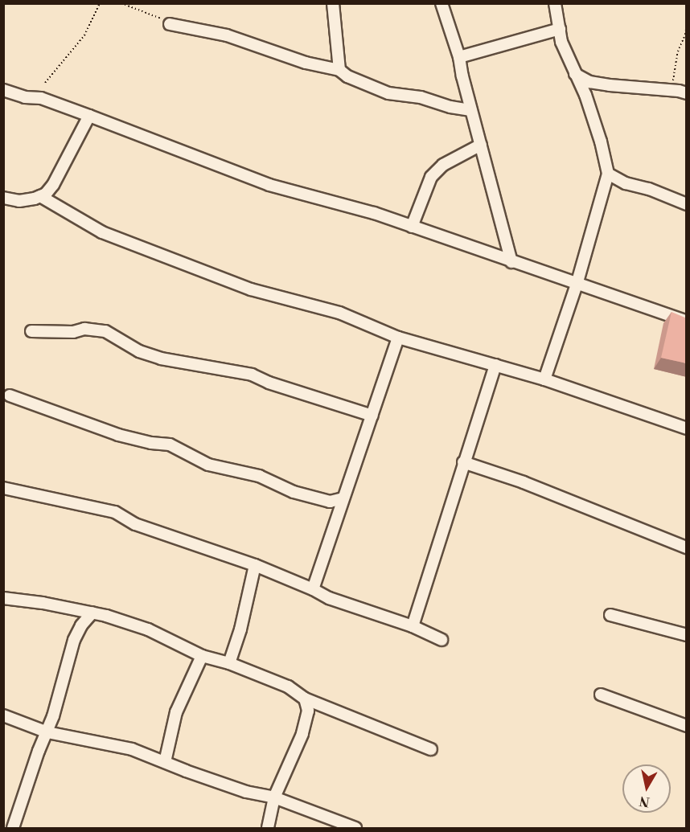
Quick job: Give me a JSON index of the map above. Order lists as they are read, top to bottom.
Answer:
{
  "north": "bottom"
}
